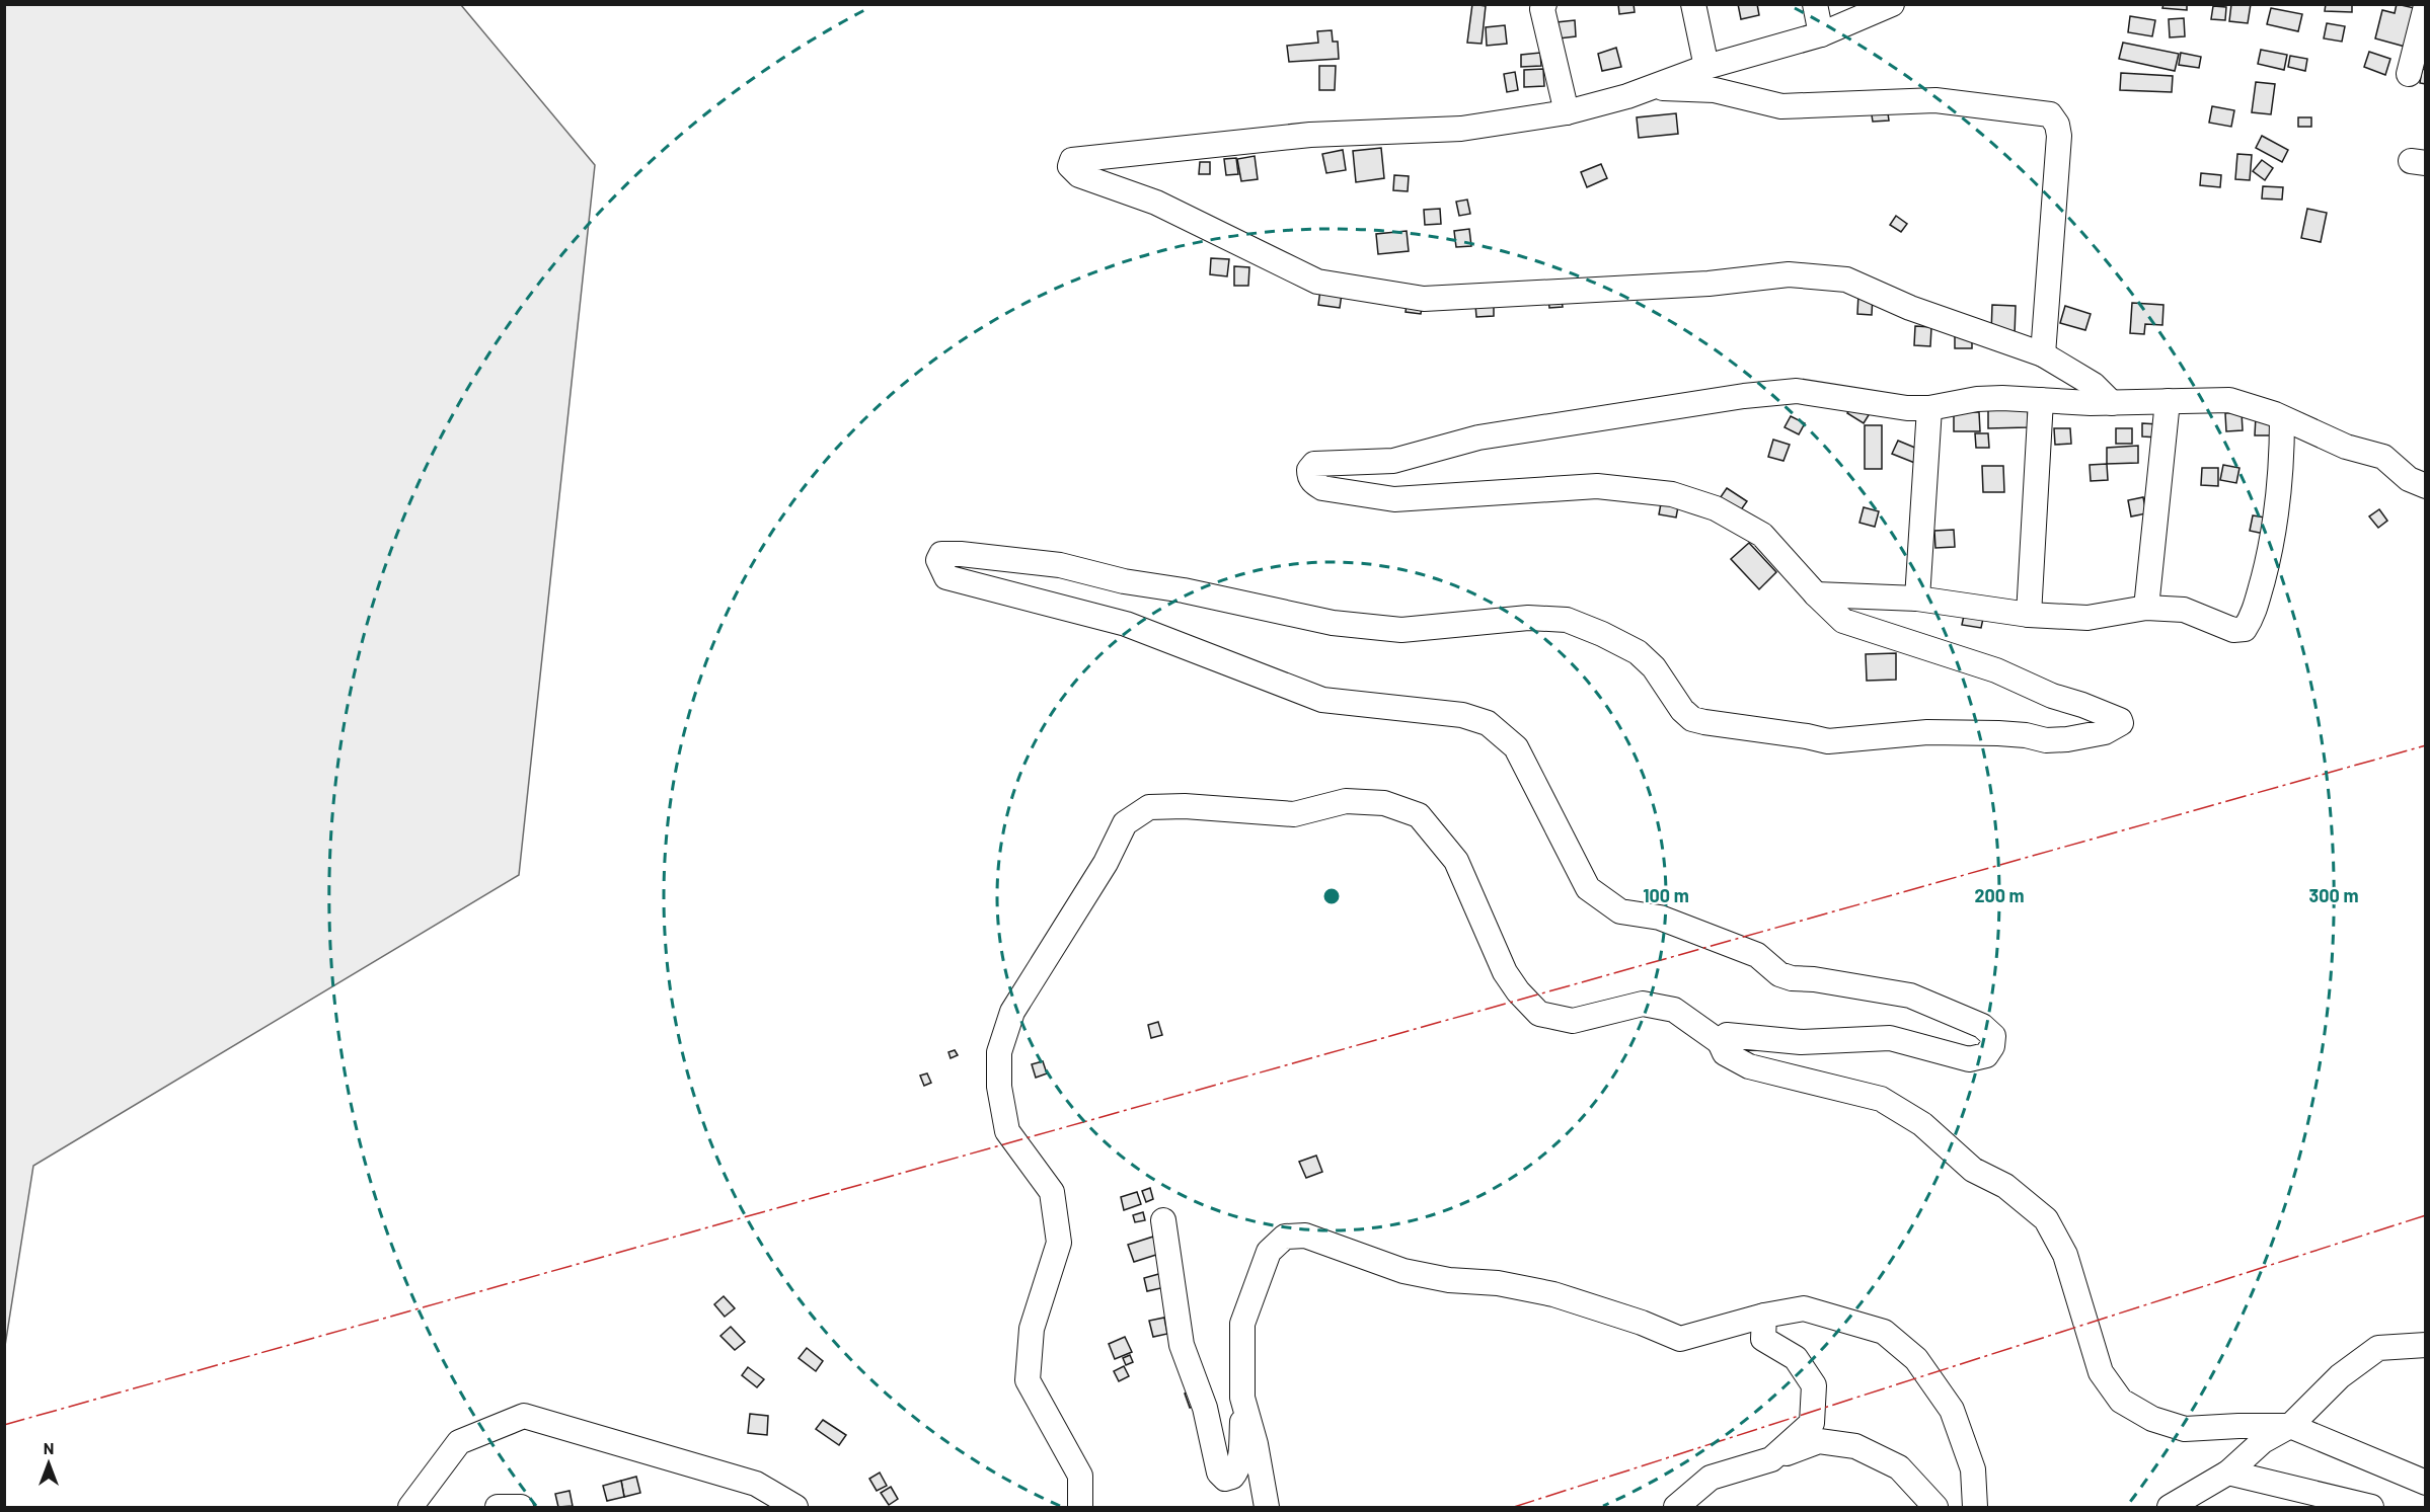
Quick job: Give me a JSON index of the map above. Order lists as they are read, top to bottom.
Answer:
{
  "north": "top",
  "rings": ["100 m", "200 m", "300 m"]
}
